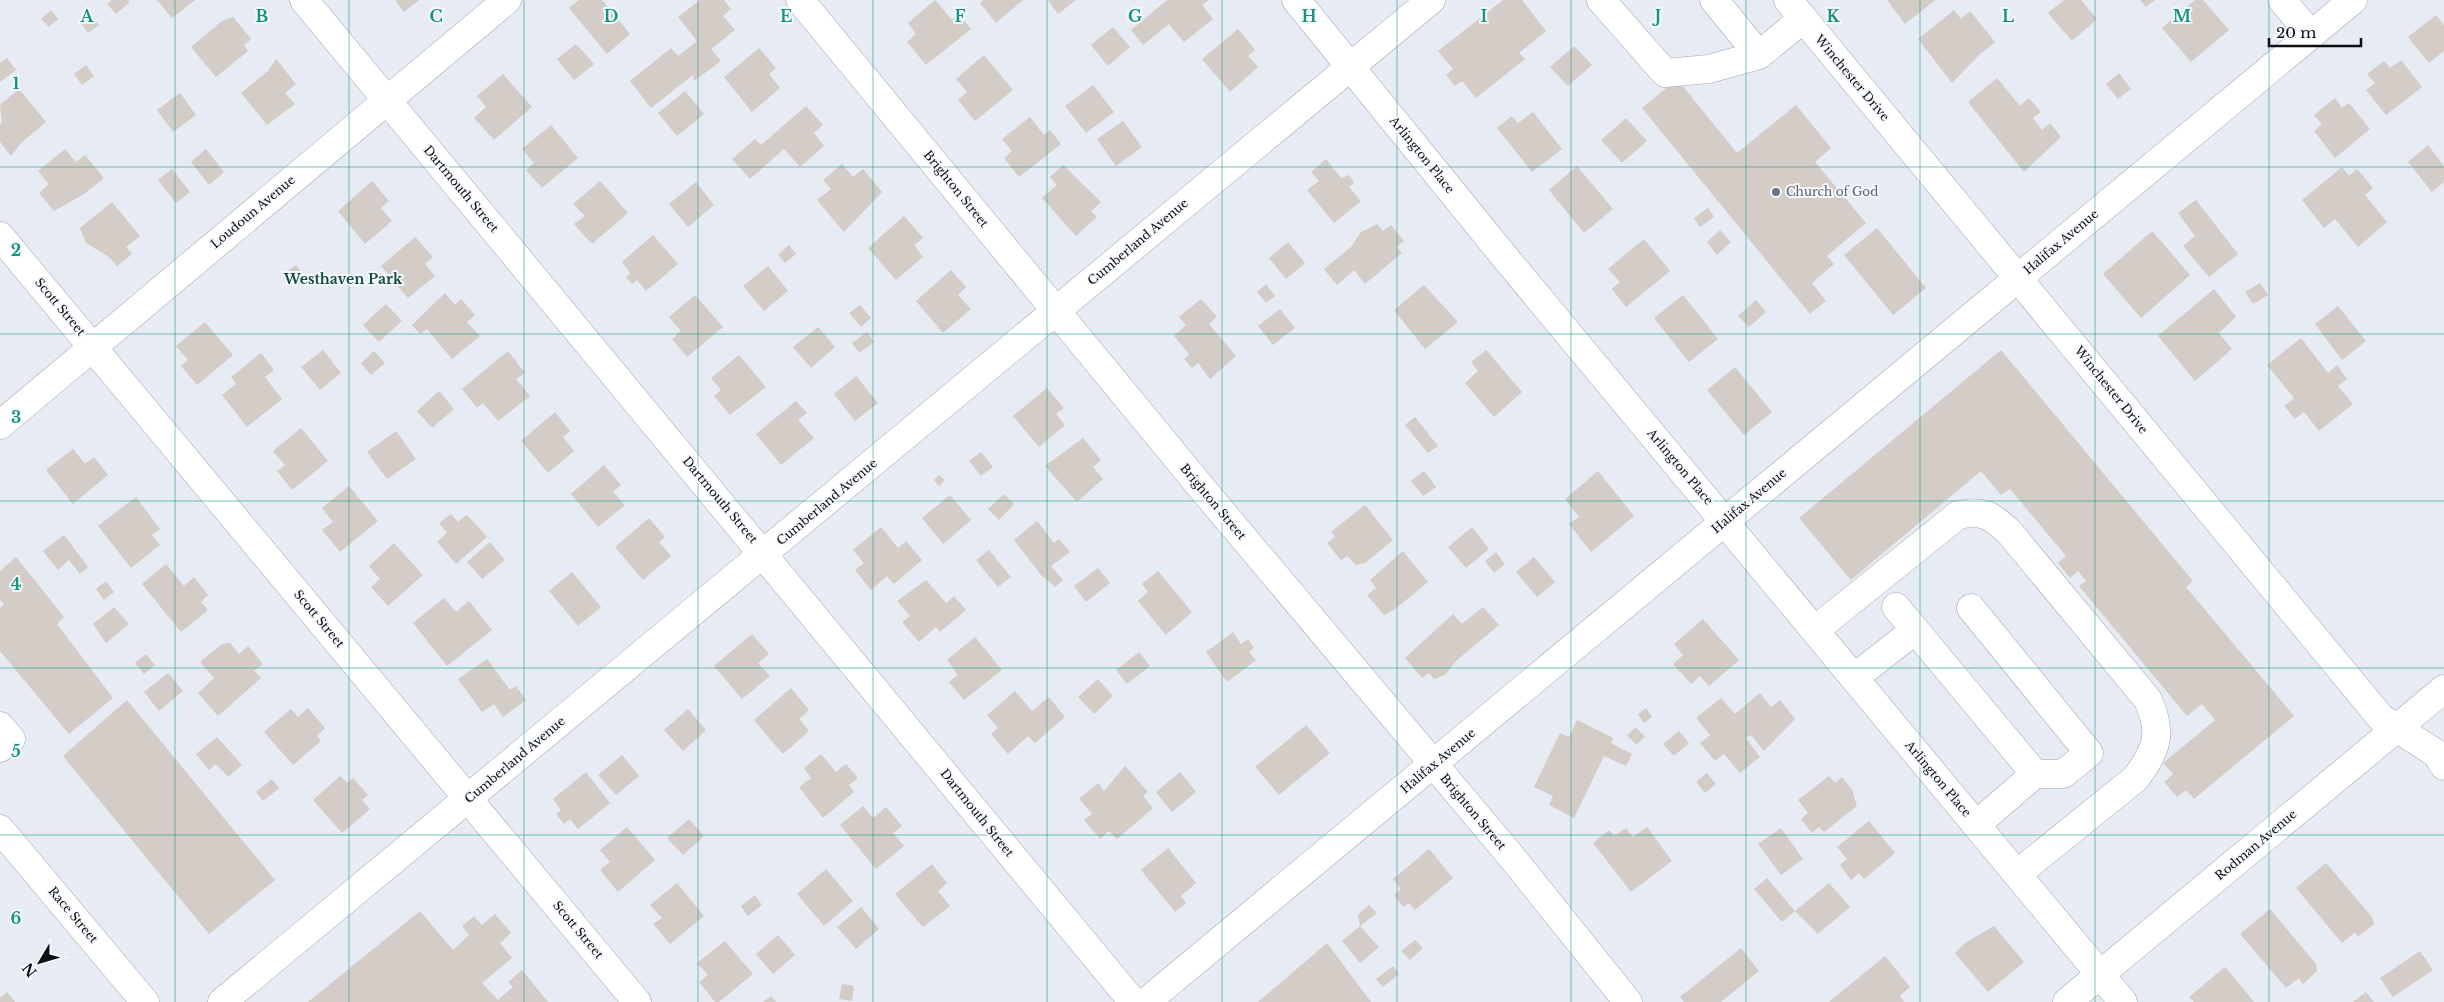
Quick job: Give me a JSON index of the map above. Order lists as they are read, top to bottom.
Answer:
{
  "streets": {
    "street": [
      "Winchester Drive",
      "Arlington Place",
      "Dartmouth Street",
      "Brighton Street",
      "Loudoun Avenue",
      "Cumberland Avenue",
      "Halifax Avenue",
      "Scott Street",
      "Rodman Avenue",
      "Race Street"
    ]
  },
  "crossings": [
    ["Winchester Drive", "Halifax Avenue"],
    ["Winchester Drive", "Rodman Avenue"],
    ["Arlington Place", "Cumberland Avenue"],
    ["Arlington Place", "Halifax Avenue"],
    ["Arlington Place", "Rodman Avenue"],
    ["Dartmouth Street", "Loudoun Avenue"],
    ["Dartmouth Street", "Cumberland Avenue"],
    ["Brighton Street", "Cumberland Avenue"],
    ["Brighton Street", "Halifax Avenue"],
    ["Loudoun Avenue", "Scott Street"],
    ["Cumberland Avenue", "Scott Street"]
  ],
  "districts": ["Westhaven Park"],
  "places": ["Church of God"],
  "scale_bar": "20 m",
  "north": "bottom left",
  "grid": {
    "columns": [
      "A",
      "B",
      "C",
      "D",
      "E",
      "F",
      "G",
      "H",
      "I",
      "J",
      "K",
      "L",
      "M"
    ],
    "rows": [
      "1",
      "2",
      "3",
      "4",
      "5",
      "6"
    ]
  }
}
